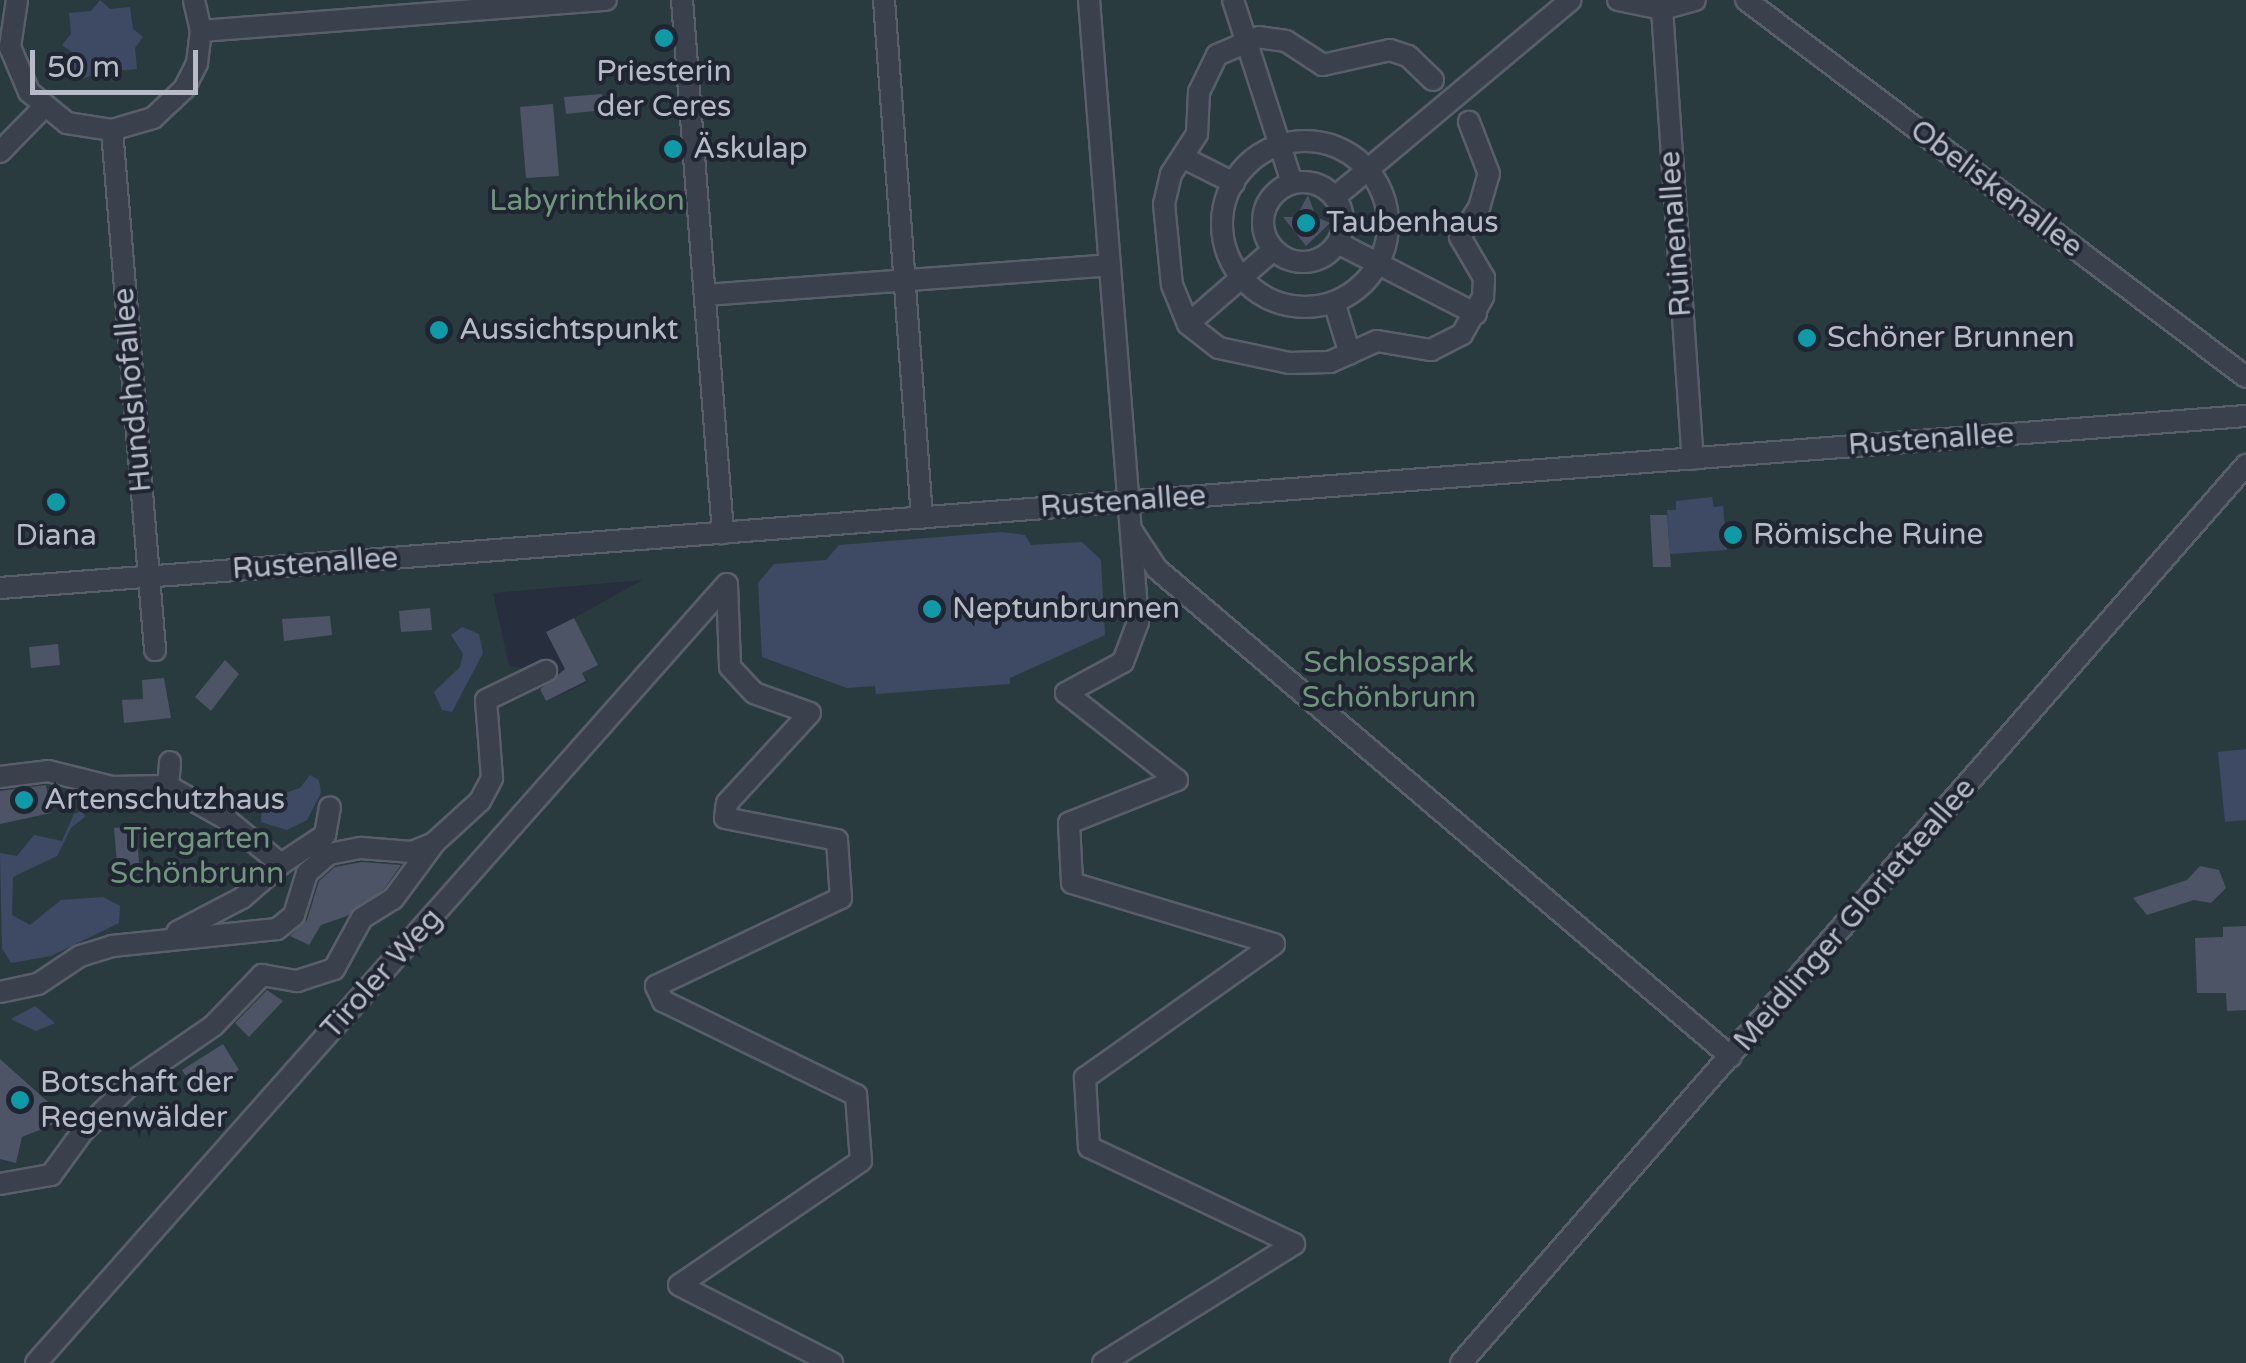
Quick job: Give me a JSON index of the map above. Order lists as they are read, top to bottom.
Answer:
{
  "streets": {
    "street": [
      "Obeliskenallee",
      "Ruinenallee",
      "Hundshofallee",
      "Rustenallee",
      "Meidlinger Glorietteallee",
      "Tiroler Weg"
    ]
  },
  "crossings": [
    ["Ruinenallee", "Rustenallee"],
    ["Hundshofallee", "Rustenallee"]
  ],
  "parks": ["Labyrinthikon", "Schlosspark Schönbrunn", "Tiergarten Schönbrunn"],
  "places": [
    "Priesterin der Ceres",
    "Äskulap",
    "Taubenhaus",
    "Aussichtspunkt",
    "Schöner Brunnen",
    "Diana",
    "Römische Ruine",
    "Neptunbrunnen",
    "Artenschutzhaus",
    "Botschaft der Regenwälder"
  ],
  "scale_bar": "50 m"
}
